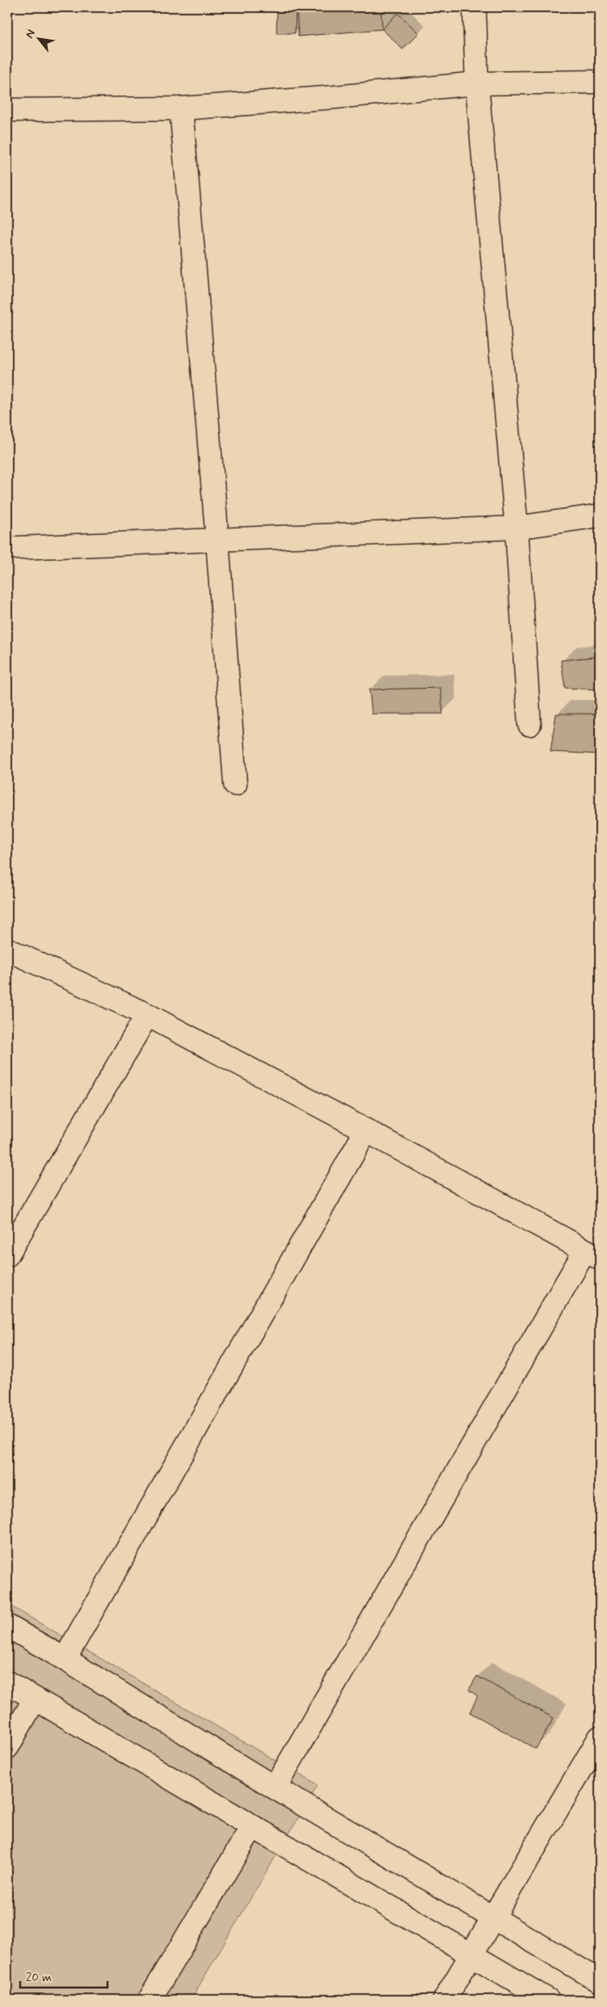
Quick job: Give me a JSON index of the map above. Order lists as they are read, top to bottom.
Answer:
{
  "scale_bar": "20 m",
  "north": "top left"
}
